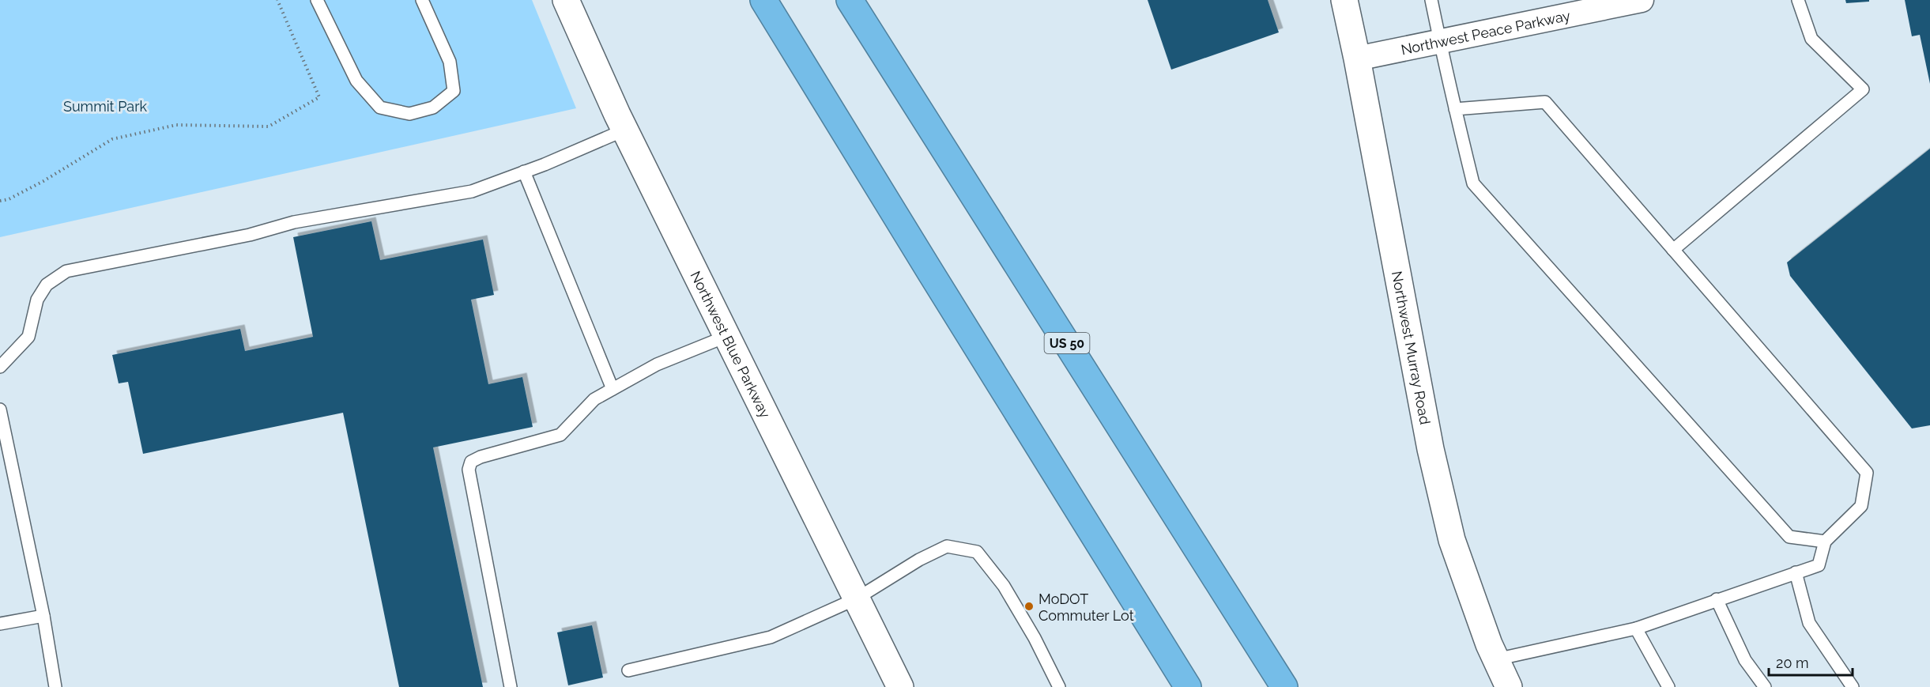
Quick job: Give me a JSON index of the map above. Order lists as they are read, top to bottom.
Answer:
{
  "streets": {
    "highway": ["US 50"],
    "street": ["Northwest Peace Parkway", "Northwest Blue Parkway", "Northwest Murray Road"]
  },
  "crossings": [
    ["Northwest Peace Parkway", "Northwest Murray Road"]
  ],
  "parks": ["Summit Park"],
  "places": ["MoDOT Commuter Lot"],
  "scale_bar": "20 m"
}
